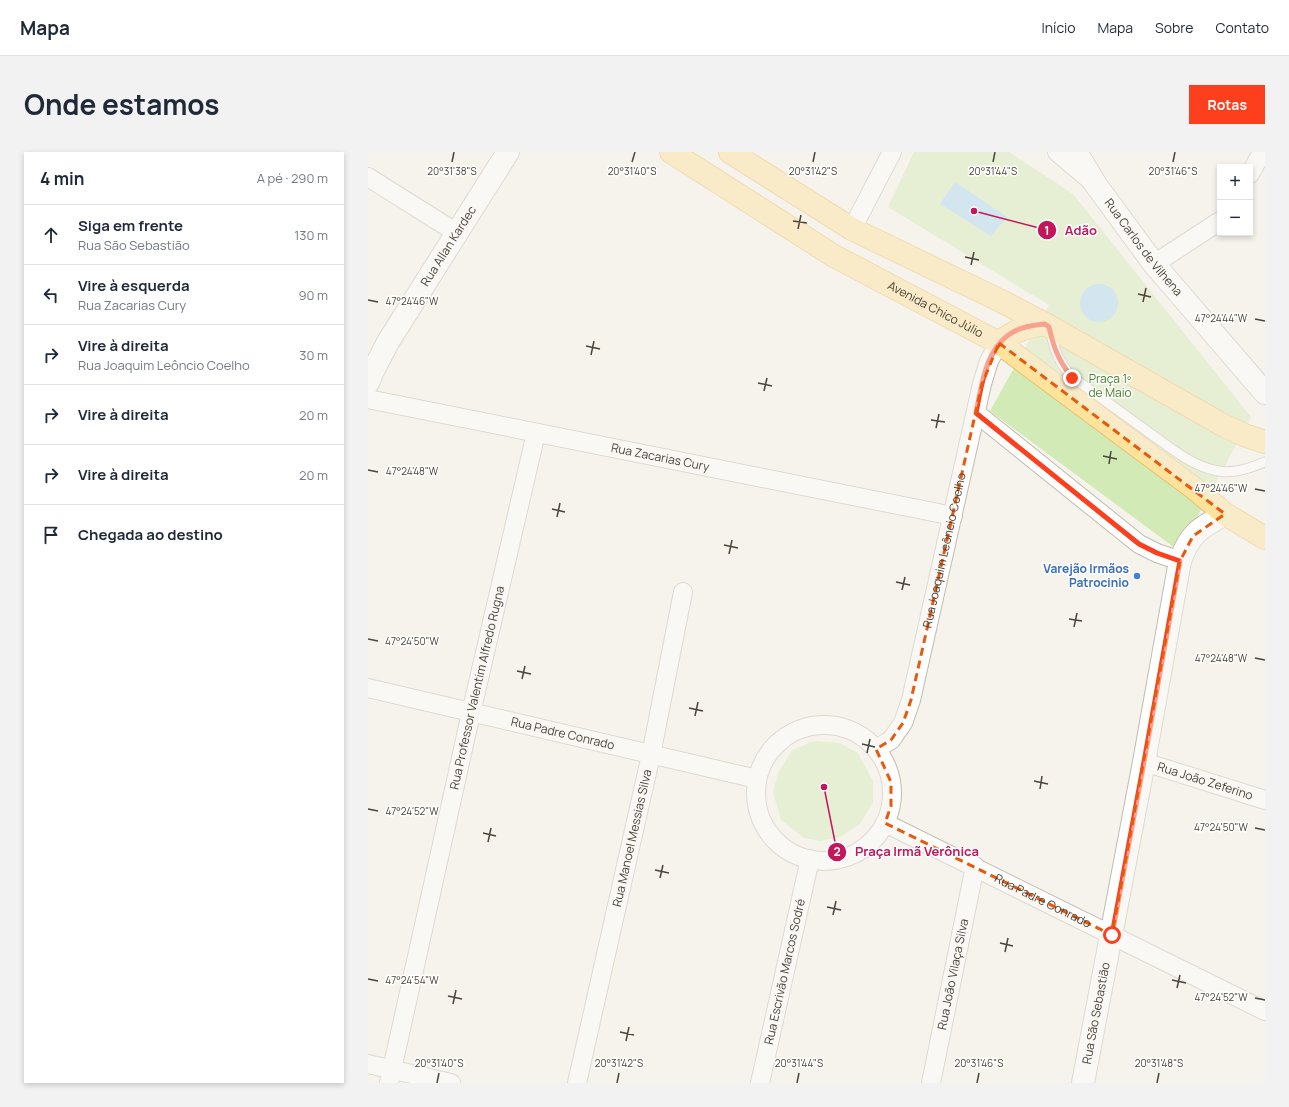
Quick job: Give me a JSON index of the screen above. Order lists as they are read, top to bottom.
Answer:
{
  "streets": {
    "main road": ["Avenida Chico Júlio"],
    "street": [
      "Rua Allan Kardec",
      "Rua Carlos de Vilhena",
      "Rua Zacarias Cury",
      "Rua Joaquim Leôncio Coelho",
      "Rua Professor Valentim Alfredo Rugna",
      "Rua Padre Conrado",
      "Rua João Zeferino",
      "Rua Manoel Messias Silva",
      "Rua Escrivão Marcos Sodré",
      "Rua João Vilaça Silva",
      "Rua São Sebastião"
    ]
  },
  "crossings": [
    ["Avenida Chico Júlio", "Rua Joaquim Leôncio Coelho"],
    ["Avenida Chico Júlio", "Rua São Sebastião"],
    ["Rua Zacarias Cury", "Rua Joaquim Leôncio Coelho"],
    ["Rua Zacarias Cury", "Rua Professor Valentim Alfredo Rugna"],
    ["Rua Joaquim Leôncio Coelho", "Rua Padre Conrado"],
    ["Rua Joaquim Leôncio Coelho", "Rua Escrivão Marcos Sodré"],
    ["Rua Professor Valentim Alfredo Rugna", "Rua Padre Conrado"],
    ["Rua Padre Conrado", "Rua Manoel Messias Silva"],
    ["Rua Padre Conrado", "Rua Escrivão Marcos Sodré"],
    ["Rua Padre Conrado", "Rua João Vilaça Silva"],
    ["Rua Padre Conrado", "Rua São Sebastião"],
    ["Rua João Zeferino", "Rua São Sebastião"]
  ],
  "parks": ["Praça 1º de Maio"],
  "places": ["Adão", "Varejão Irmãos Patrocinio", "Praça Irmã Verônica"],
  "page": {
    "header": "Mapa",
    "nav": [
      "Início",
      "Mapa",
      "Sobre",
      "Contato"
    ],
    "title": "Onde estamos",
    "buttons": "Rotas",
    "heading": ["4 min", "A pé · 290 m"],
    "map_buttons": ["+", "−"],
    "list": [
      ["Siga em frente", "Rua São Sebastião", "130 m"],
      ["Vire à esquerda", "Rua Zacarias Cury", "90 m"],
      ["Vire à direita", "Rua Joaquim Leôncio Coelho", "30 m"],
      ["Vire à direita", "20 m"],
      ["Vire à direita", "20 m"],
      "Chegada ao destino"
    ]
  },
  "coordinates": [
    "20°31'38\"S",
    "20°31'40\"S",
    "20°31'42\"S",
    "20°31'44\"S",
    "20°31'46\"S",
    "47°24'46\"W",
    "47°24'44\"W",
    "47°24'48\"W",
    "47°24'50\"W",
    "47°24'52\"W",
    "47°24'54\"W",
    "20°31'48\"S"
  ]
}
